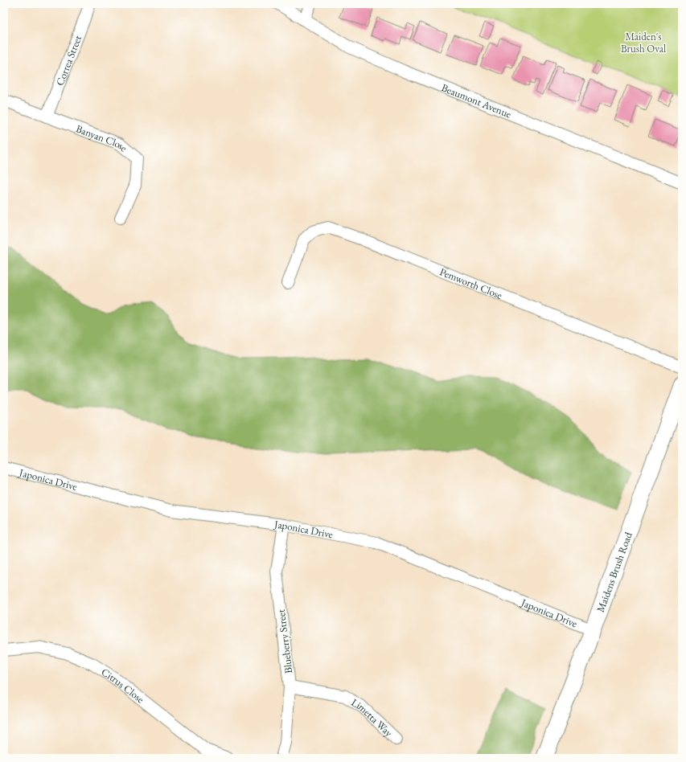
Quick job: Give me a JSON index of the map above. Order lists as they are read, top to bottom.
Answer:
{
  "streets": {
    "street": [
      "Correa Street",
      "Beaumont Avenue",
      "Banyan Close",
      "Pemworth Close",
      "Japonica Drive",
      "Maidens Brush Road",
      "Blueberry Street",
      "Citrus Close",
      "Limetta Way"
    ]
  },
  "crossings": [
    ["Correa Street", "Banyan Close"],
    ["Japonica Drive", "Maidens Brush Road"],
    ["Japonica Drive", "Blueberry Street"],
    ["Blueberry Street", "Limetta Way"]
  ],
  "parks": ["Maiden's Brush Oval"]
}
